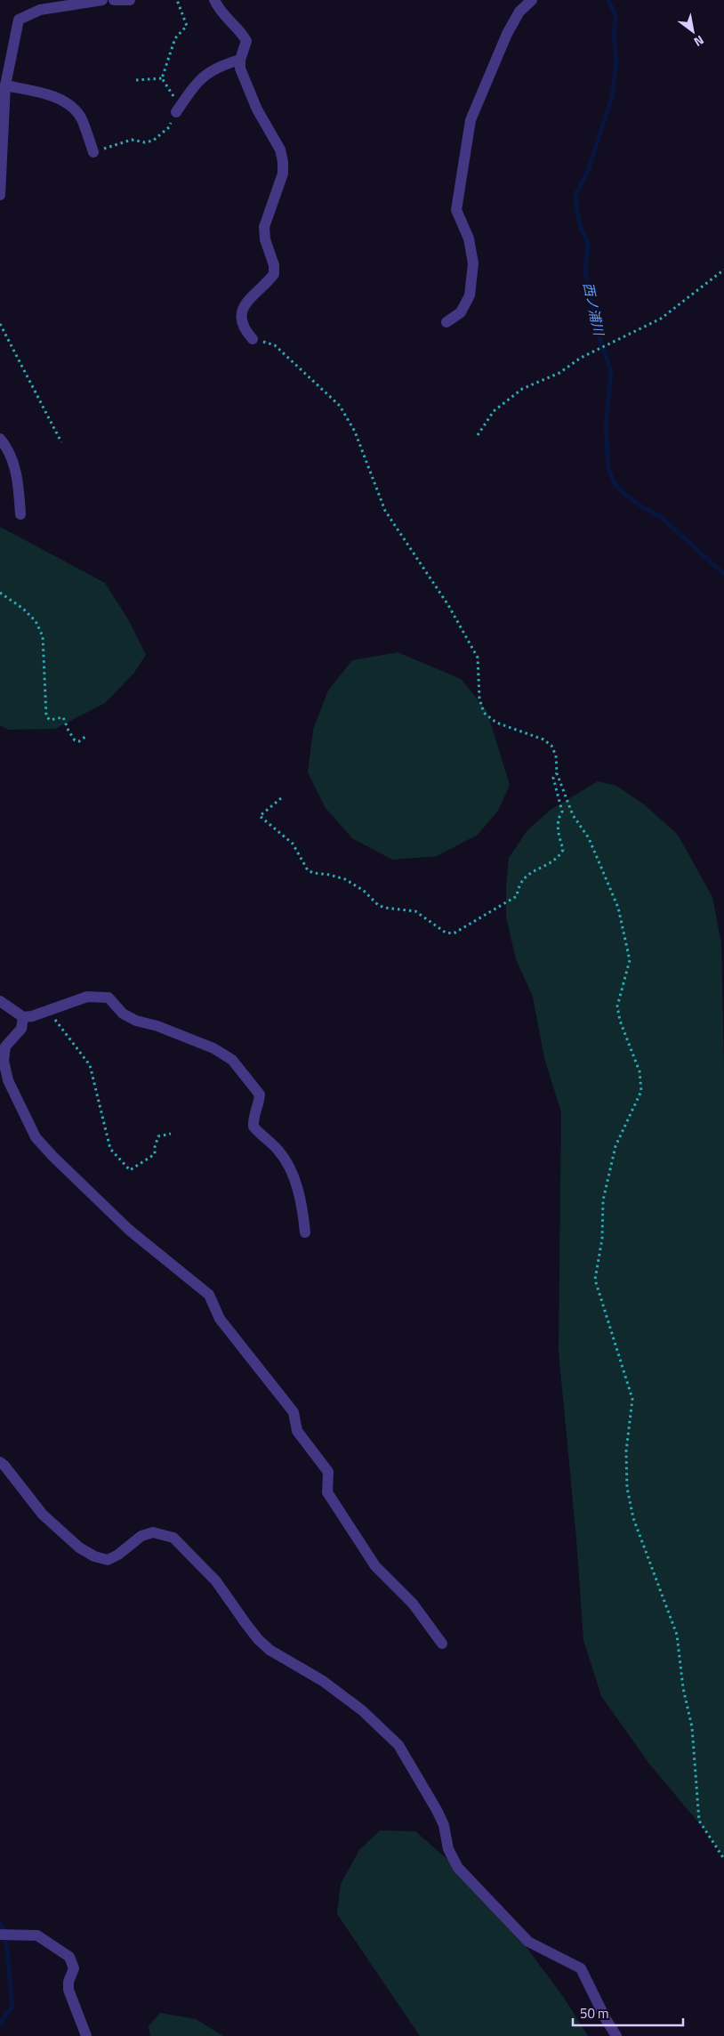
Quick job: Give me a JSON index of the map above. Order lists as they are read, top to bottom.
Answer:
{
  "water": ["西ノ浦川"],
  "scale_bar": "50 m",
  "north": "bottom right"
}
